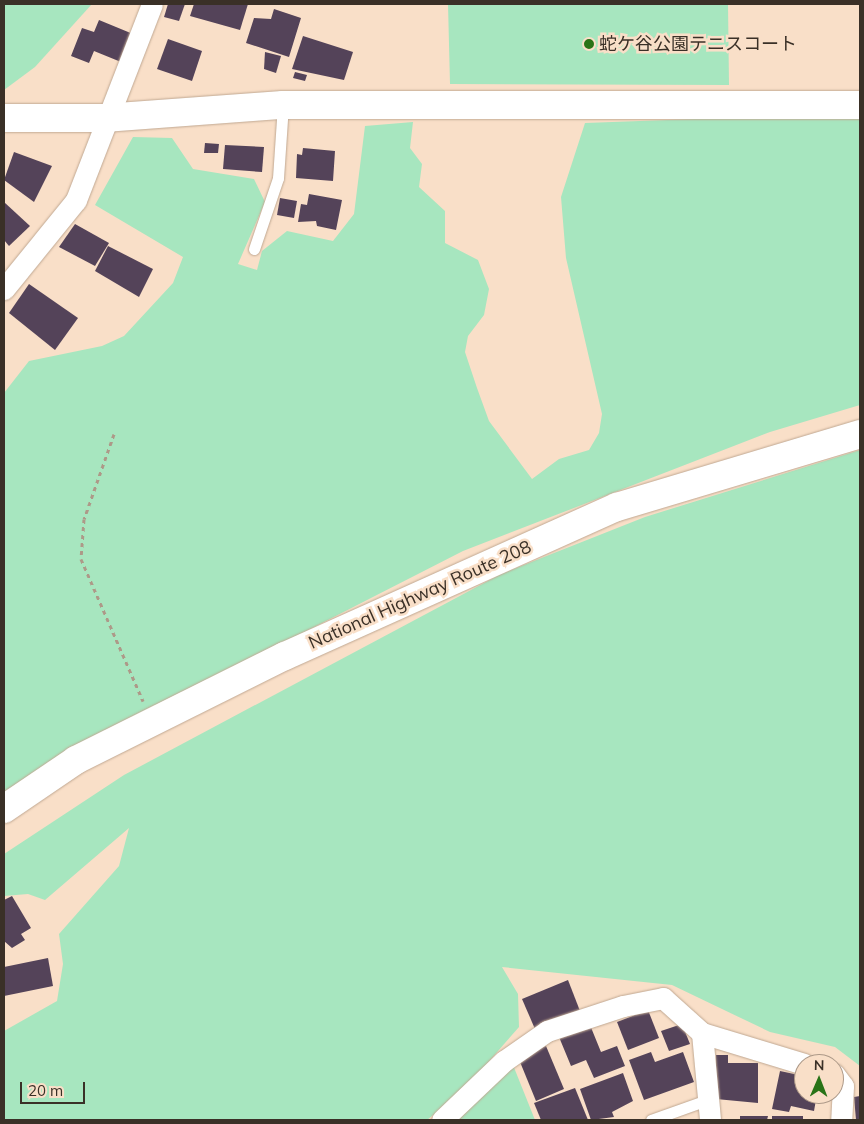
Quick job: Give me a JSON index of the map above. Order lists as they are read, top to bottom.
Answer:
{
  "streets": {
    "main road": ["National Highway Route 208"]
  },
  "places": ["蛇ケ谷公園テニスコート"],
  "scale_bar": "20 m",
  "north": "top"
}
